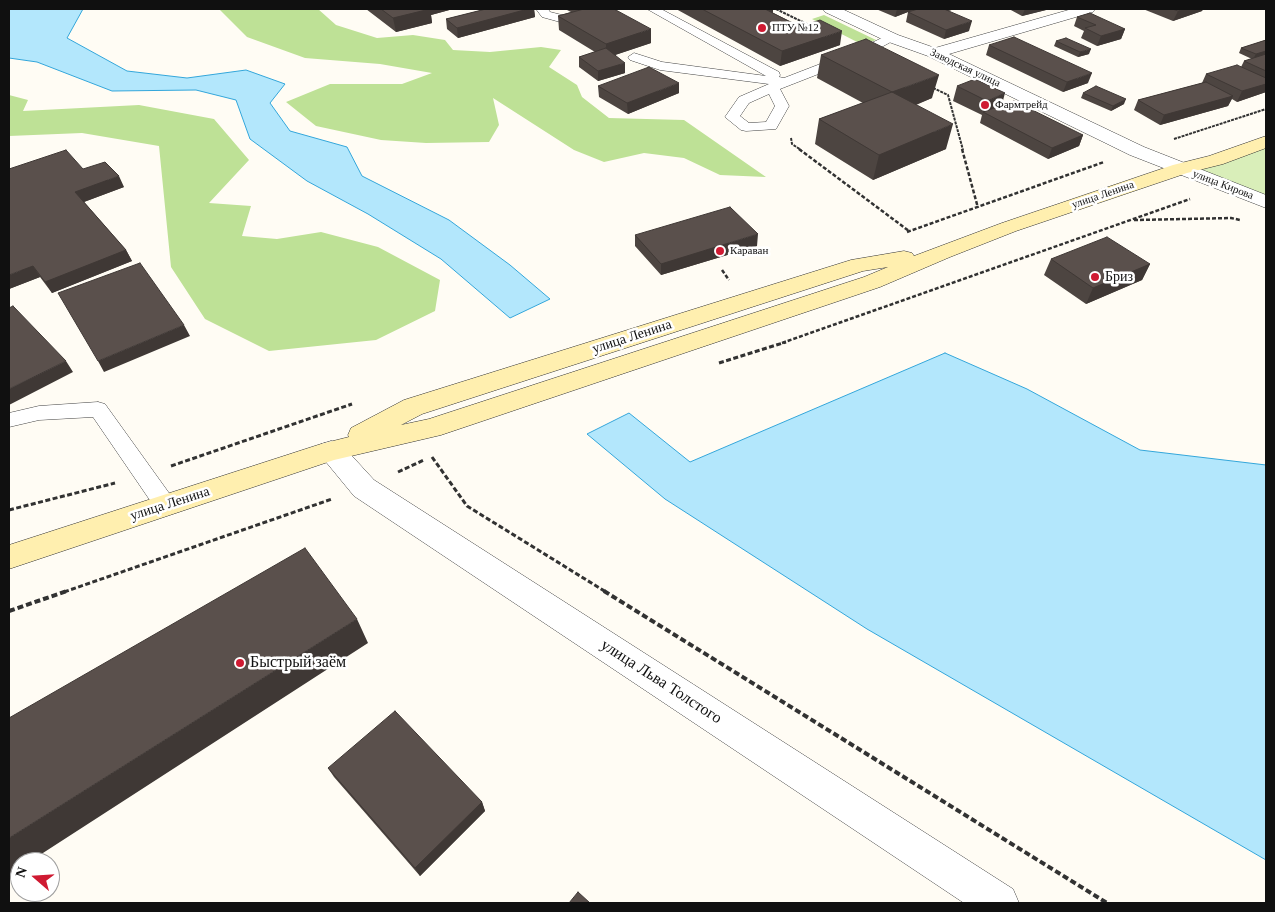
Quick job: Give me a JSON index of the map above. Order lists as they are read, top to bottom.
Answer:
{
  "streets": {
    "main road": ["улица Ленина"],
    "street": ["Заводская улица", "улица Кирова", "улица Льва Толстого"]
  },
  "crossings": [
    ["Заводская улица", "улица Кирова"],
    ["Заводская улица", "улица Ленина"],
    ["улица Кирова", "улица Ленина"],
    ["улица Ленина", "улица Льва Толстого"]
  ],
  "places": [
    "ПТУ №12",
    "Фармтрейд",
    "Караван",
    "Бриз",
    "Быстрый заём"
  ],
  "north": "left"
}
